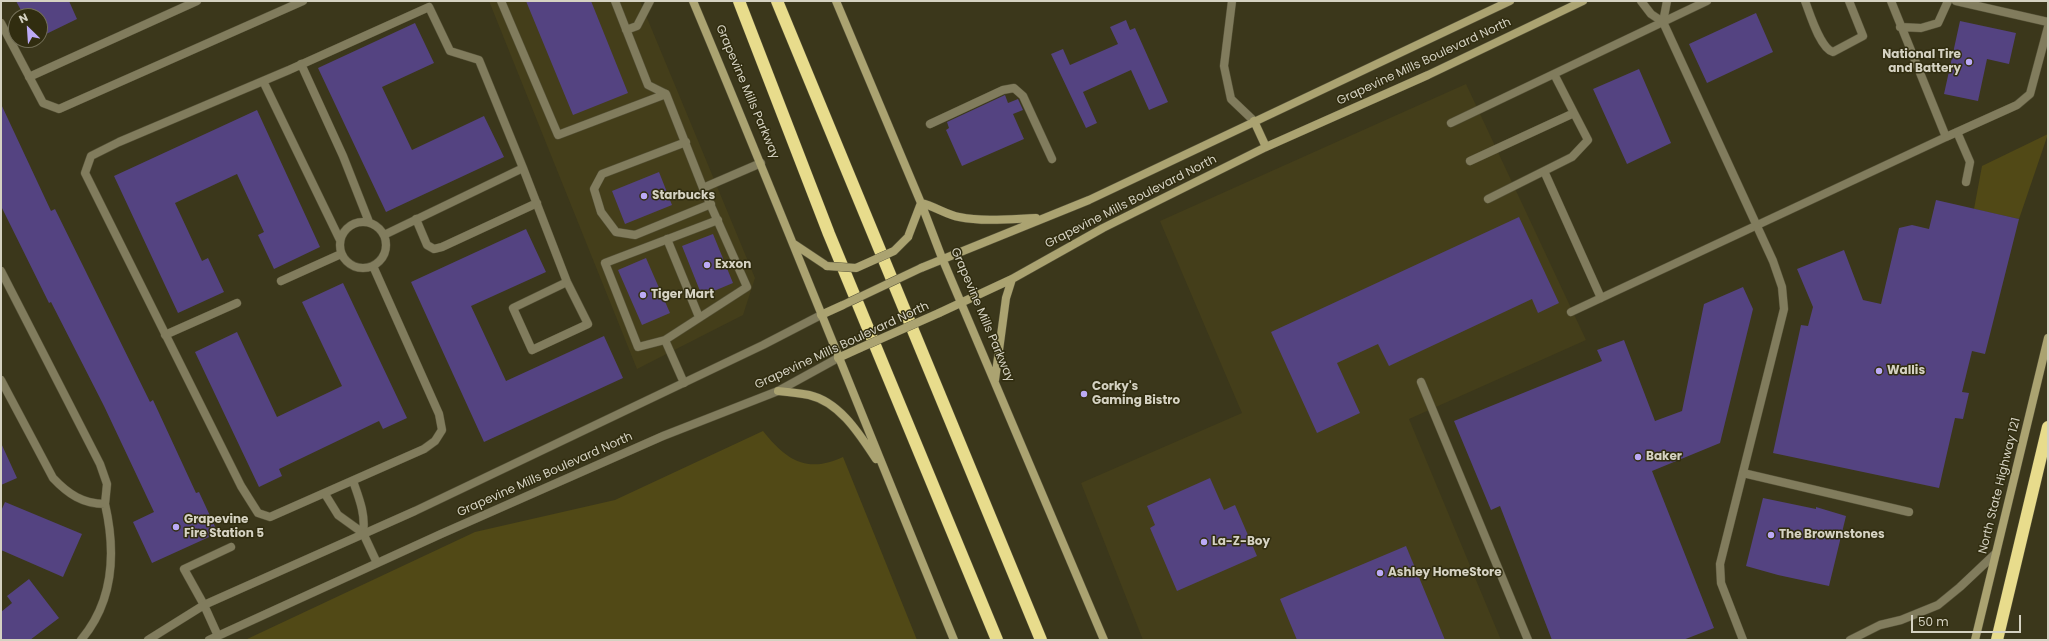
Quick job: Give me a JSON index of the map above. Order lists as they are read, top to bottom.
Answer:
{
  "streets": {
    "highway": ["Grapevine Mills Parkway"],
    "main road": ["Grapevine Mills Boulevard North", "North State Highway 121"]
  },
  "crossings": [
    ["Grapevine Mills Boulevard North", "Grapevine Mills Parkway"]
  ],
  "places": [
    "National Tire and Battery",
    "Starbucks",
    "Exxon",
    "Tiger Mart",
    "Wallis",
    "Corky's Gaming Bistro",
    "Baker",
    "Grapevine Fire Station 5",
    "The Brownstones",
    "La-Z-Boy",
    "Ashley HomeStore"
  ],
  "scale_bar": "50 m",
  "north": "top left"
}
